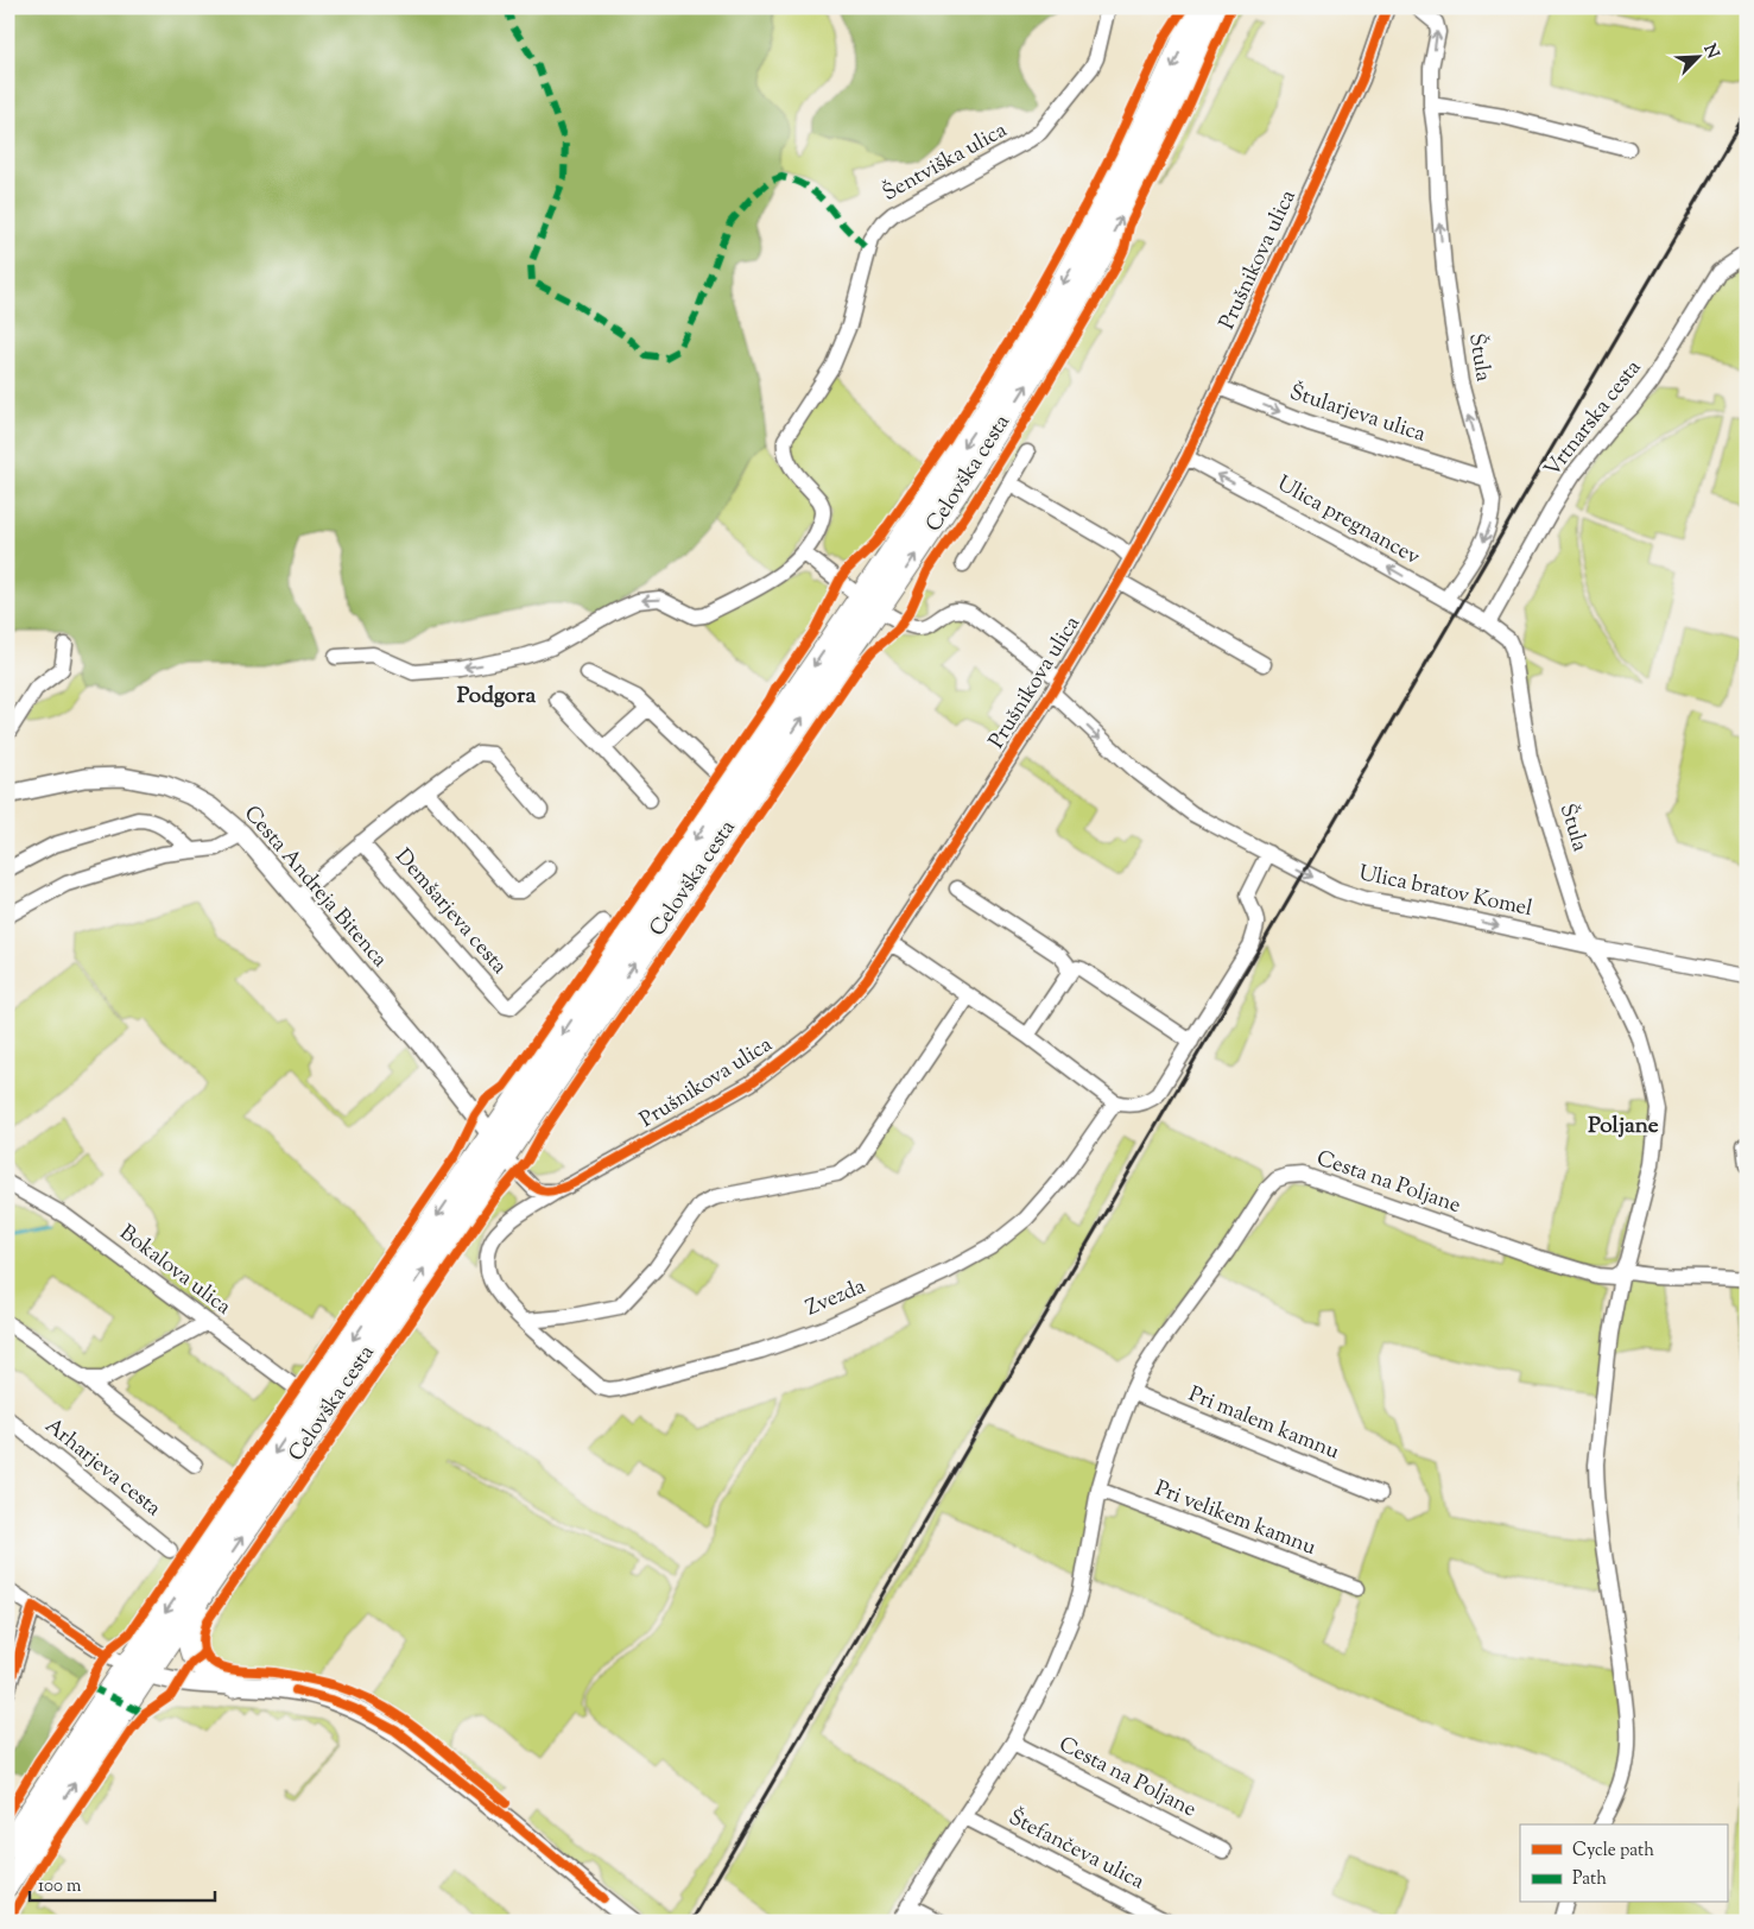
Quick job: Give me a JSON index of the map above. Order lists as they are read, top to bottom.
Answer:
{
  "streets": {
    "main road": ["Celovška cesta"],
    "street": [
      "Šentviška ulica",
      "Prušnikova ulica",
      "Štula",
      "Štularjeva ulica",
      "Vrtnarska cesta",
      "Ulica pregnancev",
      "Cesta Andreja Bitenca",
      "Ulica bratov Komel",
      "Demšarjeva cesta",
      "Cesta na Poljane",
      "Bokalova ulica",
      "Zvezda",
      "Pri malem kamnu",
      "Arharjeva cesta",
      "Pri velikem kamnu",
      "Štefančeva ulica"
    ]
  },
  "crossings": [
    ["Prušnikova ulica", "Štularjeva ulica"],
    ["Prušnikova ulica", "Ulica pregnancev"],
    ["Prušnikova ulica", "Ulica bratov Komel"],
    ["Prušnikova ulica", "Zvezda"],
    ["Štula", "Štularjeva ulica"],
    ["Štula", "Vrtnarska cesta"],
    ["Štula", "Ulica pregnancev"],
    ["Štula", "Ulica bratov Komel"],
    ["Vrtnarska cesta", "Ulica pregnancev"],
    ["Celovška cesta", "Cesta Andreja Bitenca"],
    ["Celovška cesta", "Ulica bratov Komel"],
    ["Celovška cesta", "Bokalova ulica"],
    ["Cesta na Poljane", "Pri malem kamnu"],
    ["Cesta na Poljane", "Pri velikem kamnu"],
    ["Cesta na Poljane", "Štefančeva ulica"]
  ],
  "one_way": ["Štularjeva ulica", "Ulica pregnancev", "Ulica bratov Komel"],
  "districts": ["Podgora", "Poljane"],
  "legend": ["Cycle path", "Path"],
  "scale_bar": "100 m",
  "north": "top right"
}
